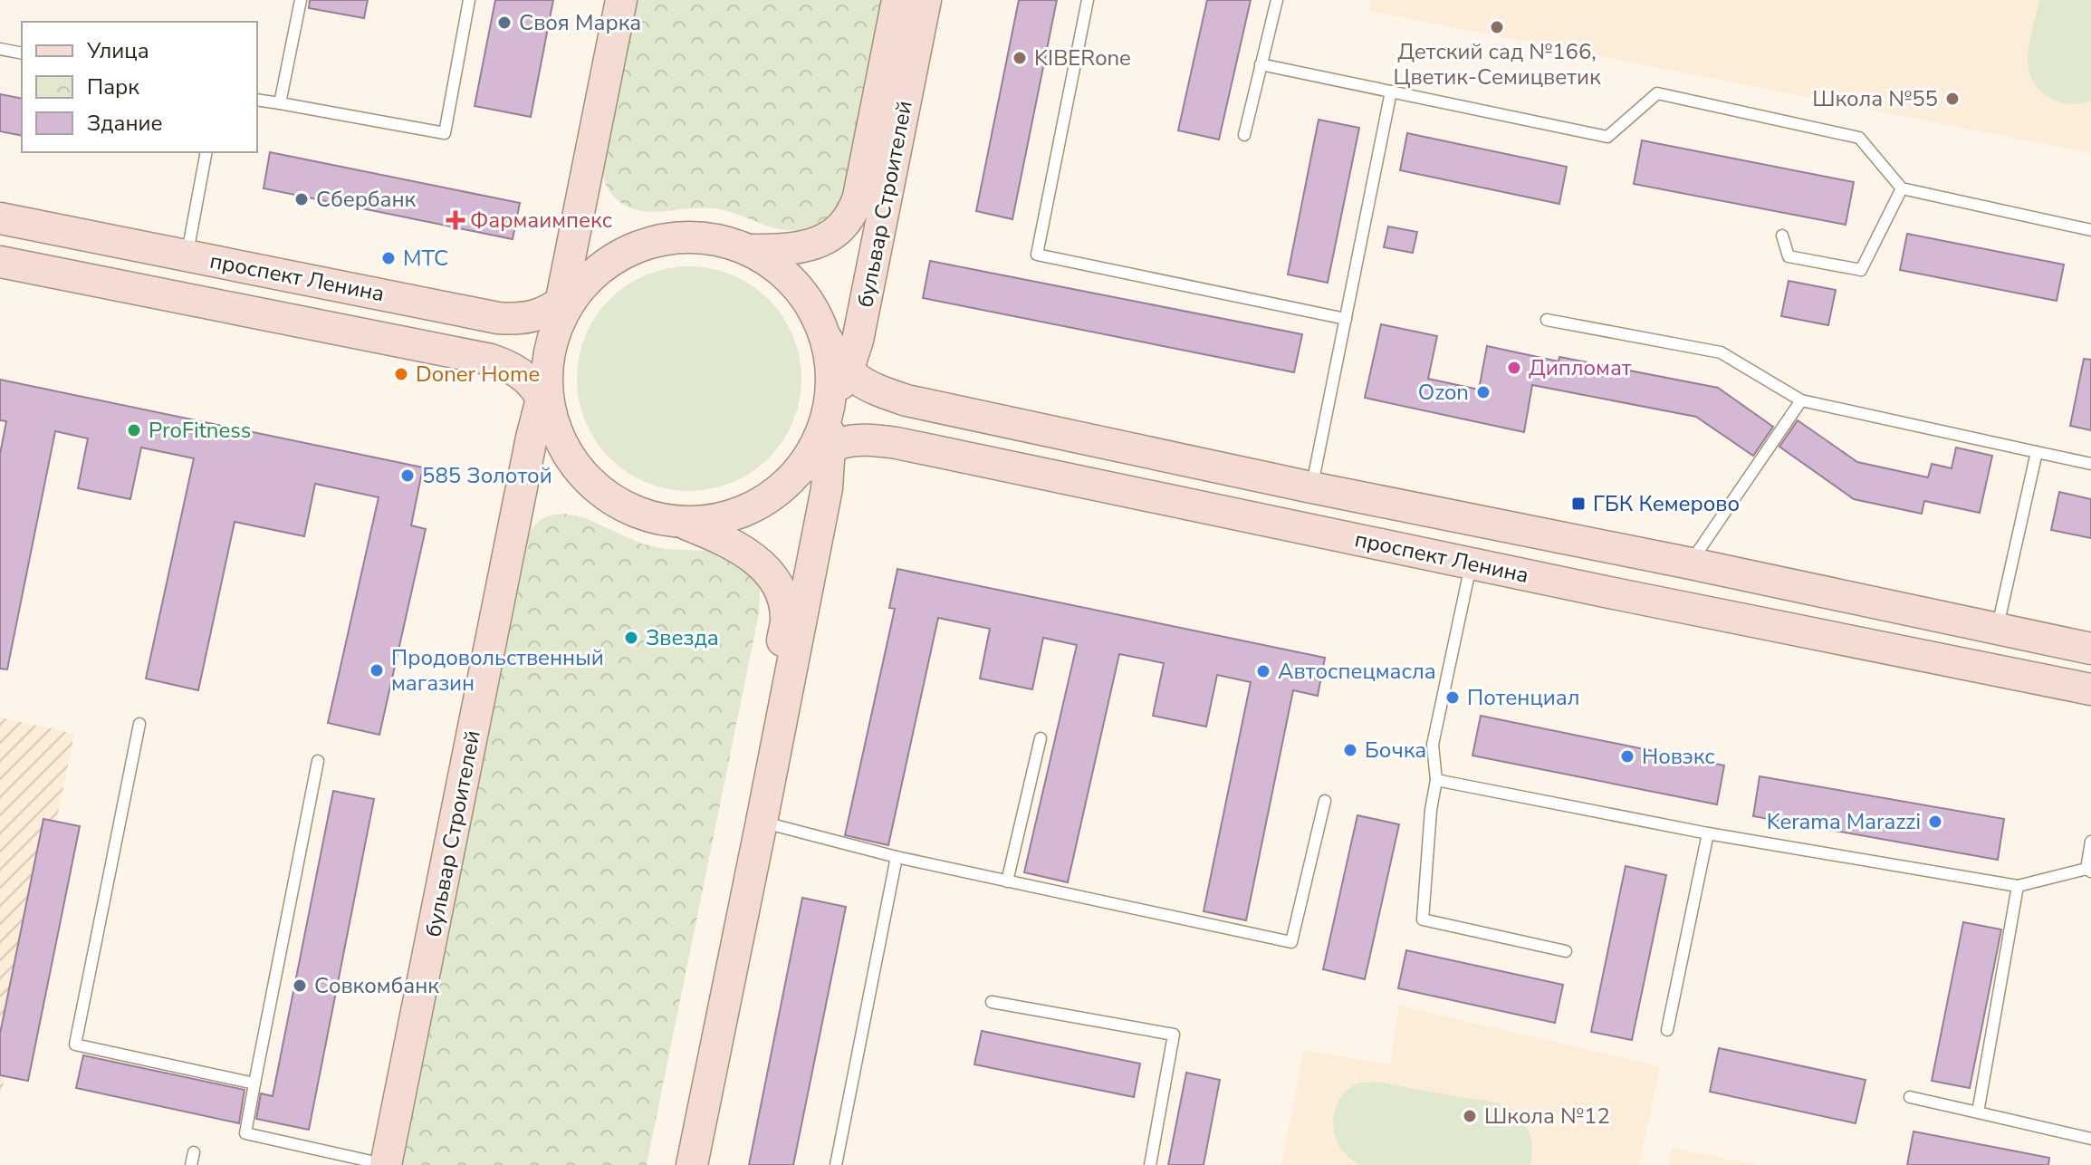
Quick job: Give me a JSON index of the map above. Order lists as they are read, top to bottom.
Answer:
{
  "streets": {
    "main road": ["бульвар Строителей", "проспект Ленина"]
  },
  "crossings": [
    ["бульвар Строителей", "проспект Ленина"]
  ],
  "places": {
    "other": [
      "Своя Марка",
      "Детский сад №166, Цветик-Семицветик",
      "KIBERone",
      "Школа №55",
      "Сбербанк",
      "МТС",
      "Дипломат",
      "Doner Home",
      "Ozon",
      "ProFitness",
      "585 Золотой",
      "Звезда",
      "Продовольственный магазин",
      "Автоспецмасла",
      "Потенциал",
      "Бочка",
      "Новэкс",
      "Kerama Marazzi",
      "Совкомбанк",
      "Школа №12"
    ],
    "health": ["Фармаимпекс"],
    "transit": ["ГБК Кемерово"]
  },
  "legend": ["Улица", "Парк", "Здание"]
}
